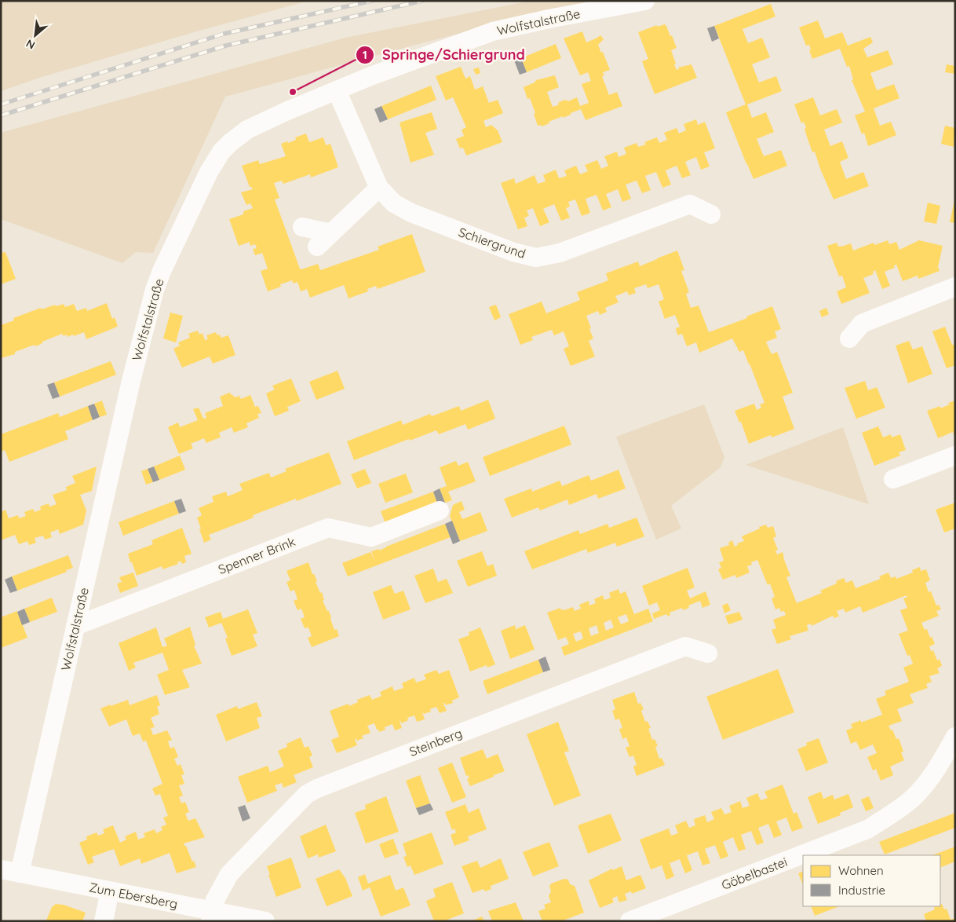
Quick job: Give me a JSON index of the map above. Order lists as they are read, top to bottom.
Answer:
{
  "streets": {
    "street": [
      "Wolfstalstraße",
      "Schiergrund",
      "Spenner Brink",
      "Steinberg",
      "Göbelbastei",
      "Zum Ebersberg"
    ]
  },
  "crossings": [
    ["Wolfstalstraße", "Schiergrund"],
    ["Wolfstalstraße", "Spenner Brink"],
    ["Wolfstalstraße", "Zum Ebersberg"],
    ["Steinberg", "Zum Ebersberg"]
  ],
  "places": ["Springe/Schiergrund"],
  "legend": ["Wohnen", "Industrie"],
  "north": "bottom left"
}
